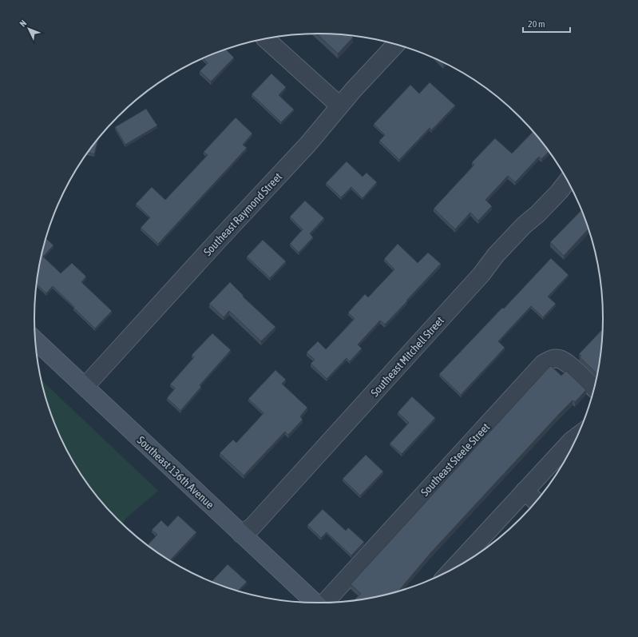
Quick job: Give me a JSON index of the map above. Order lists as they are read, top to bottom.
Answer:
{
  "streets": {
    "street": [
      "Southeast Raymond Street",
      "Southeast Mitchell Street",
      "Southeast Steele Street",
      "Southeast 136th Avenue"
    ]
  },
  "crossings": [
    ["Southeast Raymond Street", "Southeast 136th Avenue"],
    ["Southeast Mitchell Street", "Southeast 136th Avenue"]
  ],
  "scale_bar": "20 m",
  "north": "top left"
}
